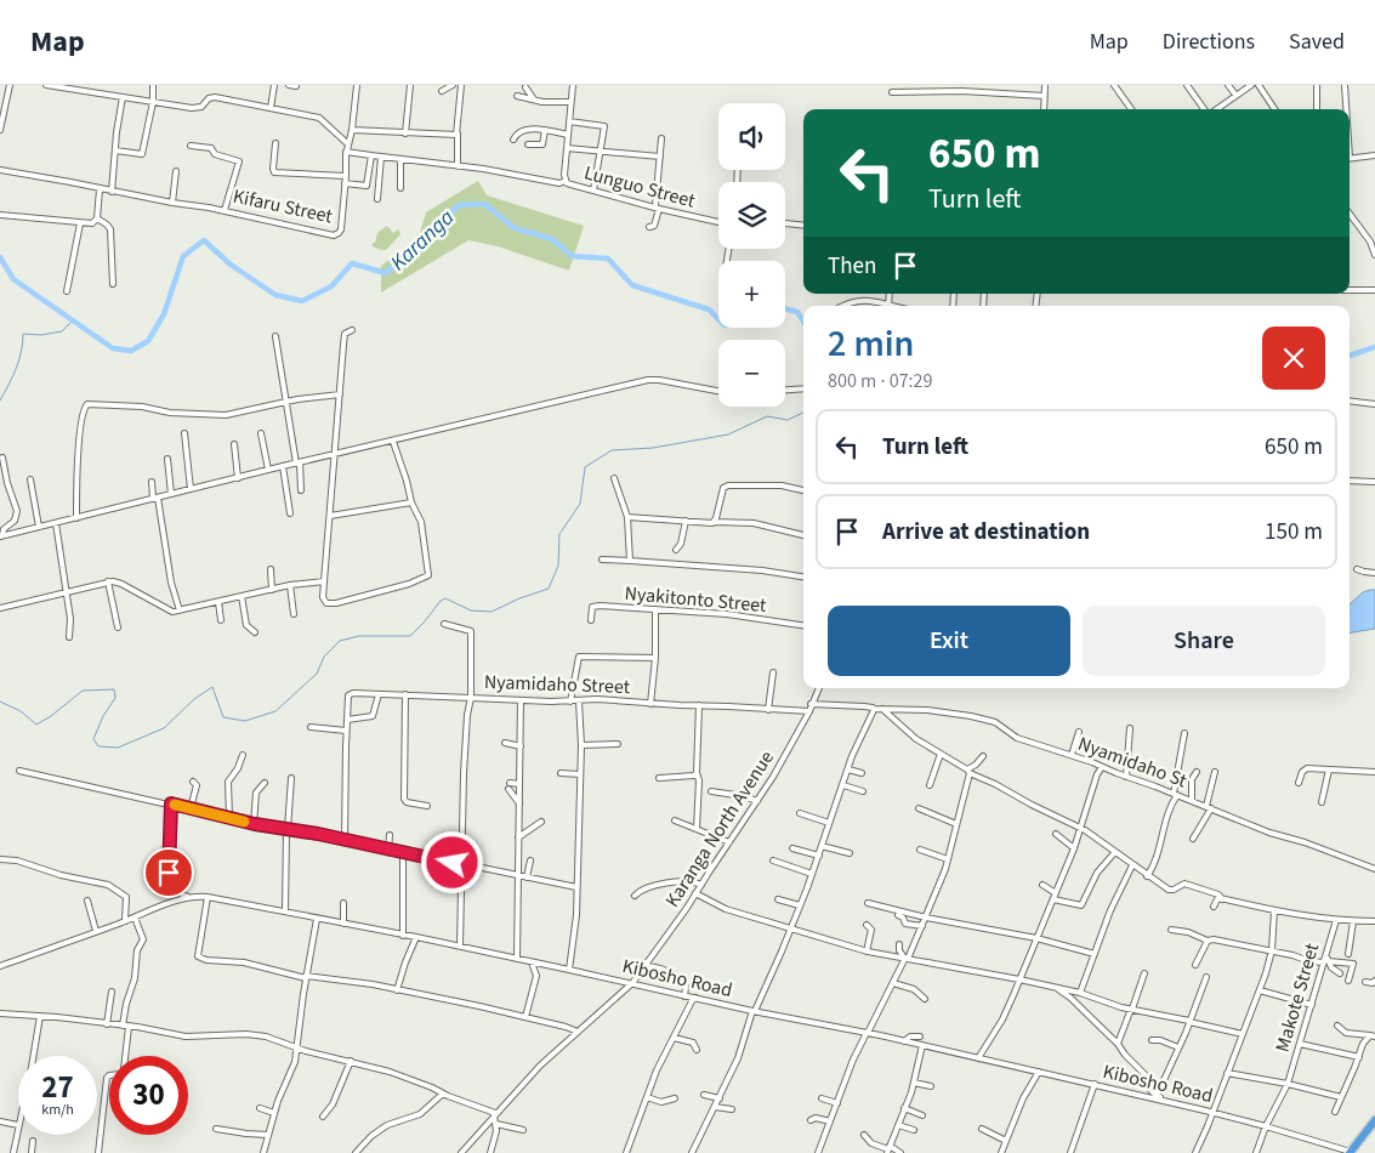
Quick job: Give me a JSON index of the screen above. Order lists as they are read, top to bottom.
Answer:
{
  "streets": {
    "street": [
      "Lunguo Street",
      "Kifaru Street",
      "Nyakitonto Street",
      "Nyamidaho Street",
      "Nyamidaho St",
      "Karanga North Avenue",
      "Kibosho Road",
      "Makote Street"
    ]
  },
  "crossings": [
    ["Nyamidaho Street", "Karanga North Avenue"],
    ["Nyamidaho Street", "Kibosho Road"],
    ["Nyamidaho St", "Karanga North Avenue"],
    ["Karanga North Avenue", "Kibosho Road"],
    ["Kibosho Road", "Makote Street"]
  ],
  "water": ["Karanga"],
  "page": {
    "header": "Map",
    "nav": ["Map", "Directions", "Saved"],
    "map_buttons": ["+", "−"],
    "turn": ["650 m", "Turn left"],
    "then": "Then",
    "heading": ["2 min", "800 m · 07:29"],
    "list": [
      {
        "name": "Turn left",
        "value": "650 m"
      },
      {
        "name": "Arrive at destination",
        "value": "150 m"
      }
    ],
    "buttons": ["Exit", "Share"],
    "speed": "27 km/h",
    "limit": "30"
  }
}
